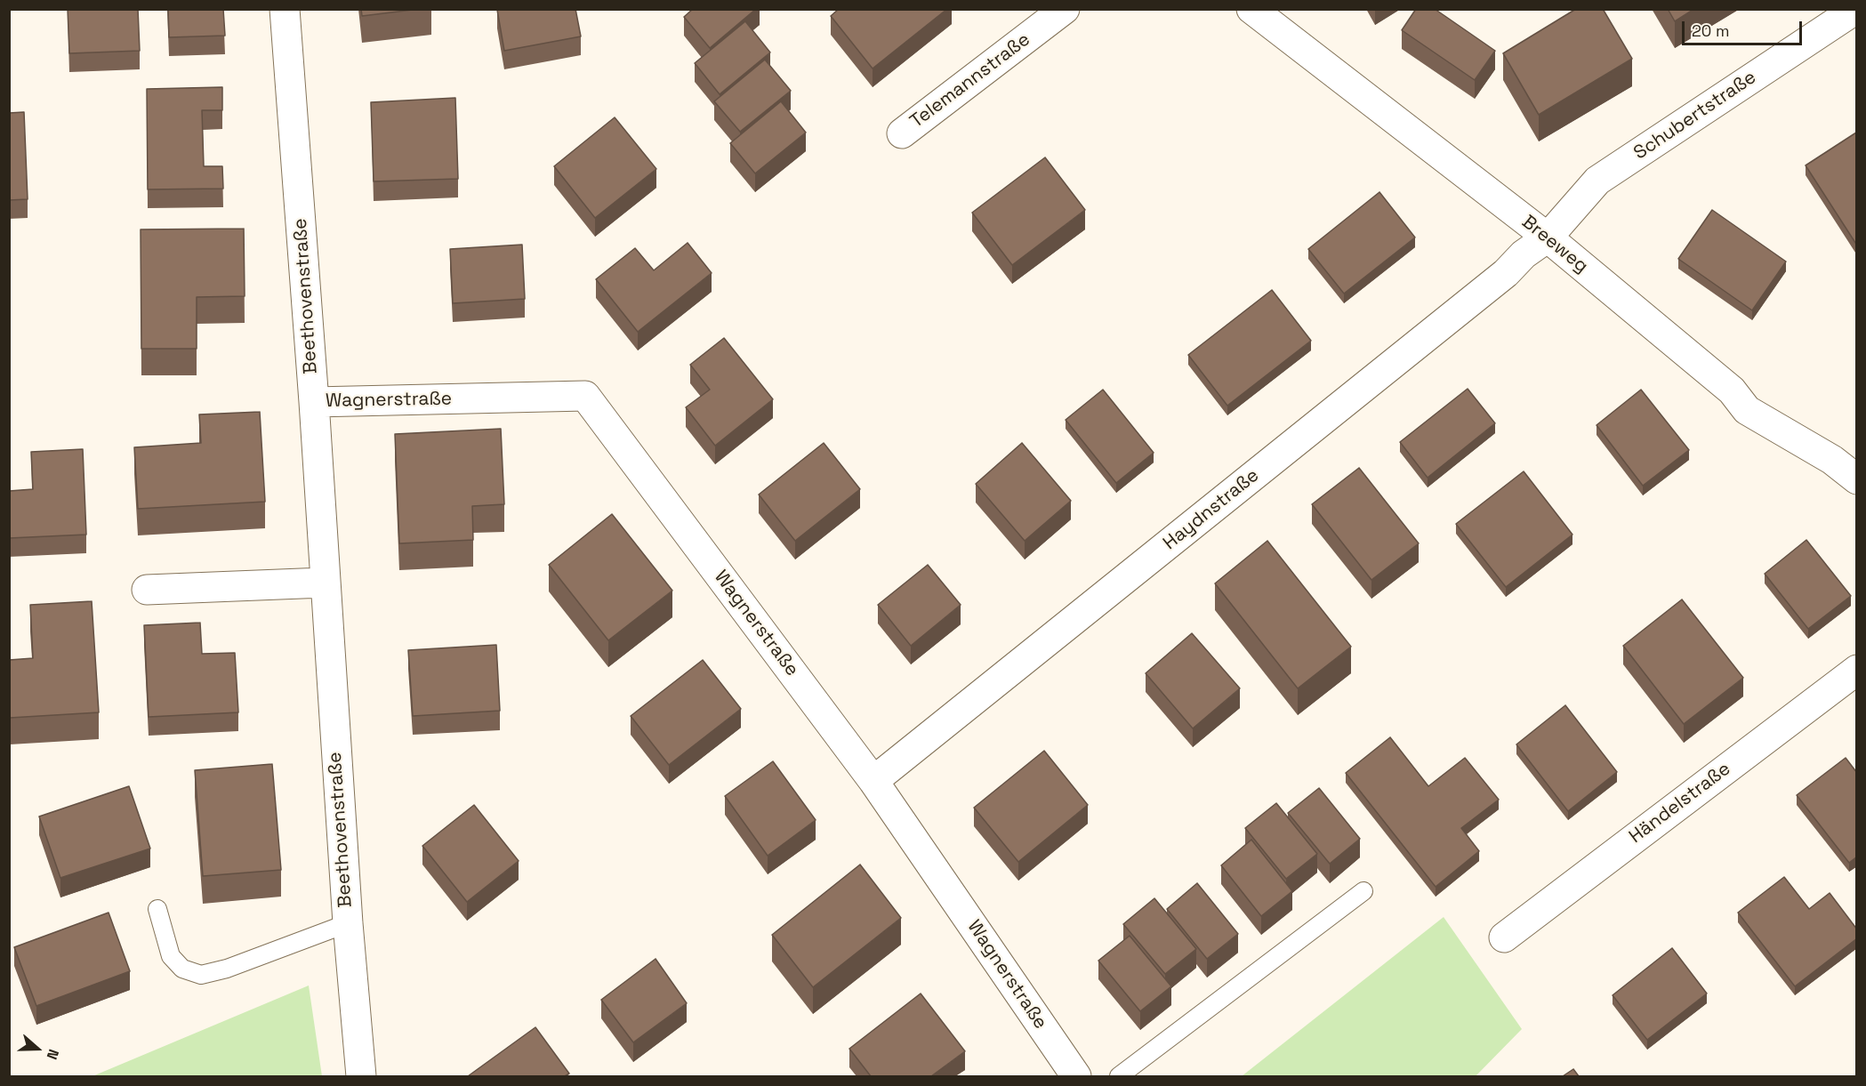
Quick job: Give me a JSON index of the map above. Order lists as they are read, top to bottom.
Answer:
{
  "streets": {
    "street": [
      "Telemannstraße",
      "Schubertstraße",
      "Breeweg",
      "Beethovenstraße",
      "Wagnerstraße",
      "Haydnstraße",
      "Händelstraße"
    ]
  },
  "crossings": [
    ["Schubertstraße", "Breeweg"],
    ["Schubertstraße", "Haydnstraße"],
    ["Breeweg", "Haydnstraße"],
    ["Beethovenstraße", "Wagnerstraße"],
    ["Wagnerstraße", "Haydnstraße"]
  ],
  "scale_bar": "20 m",
  "north": "right"
}
